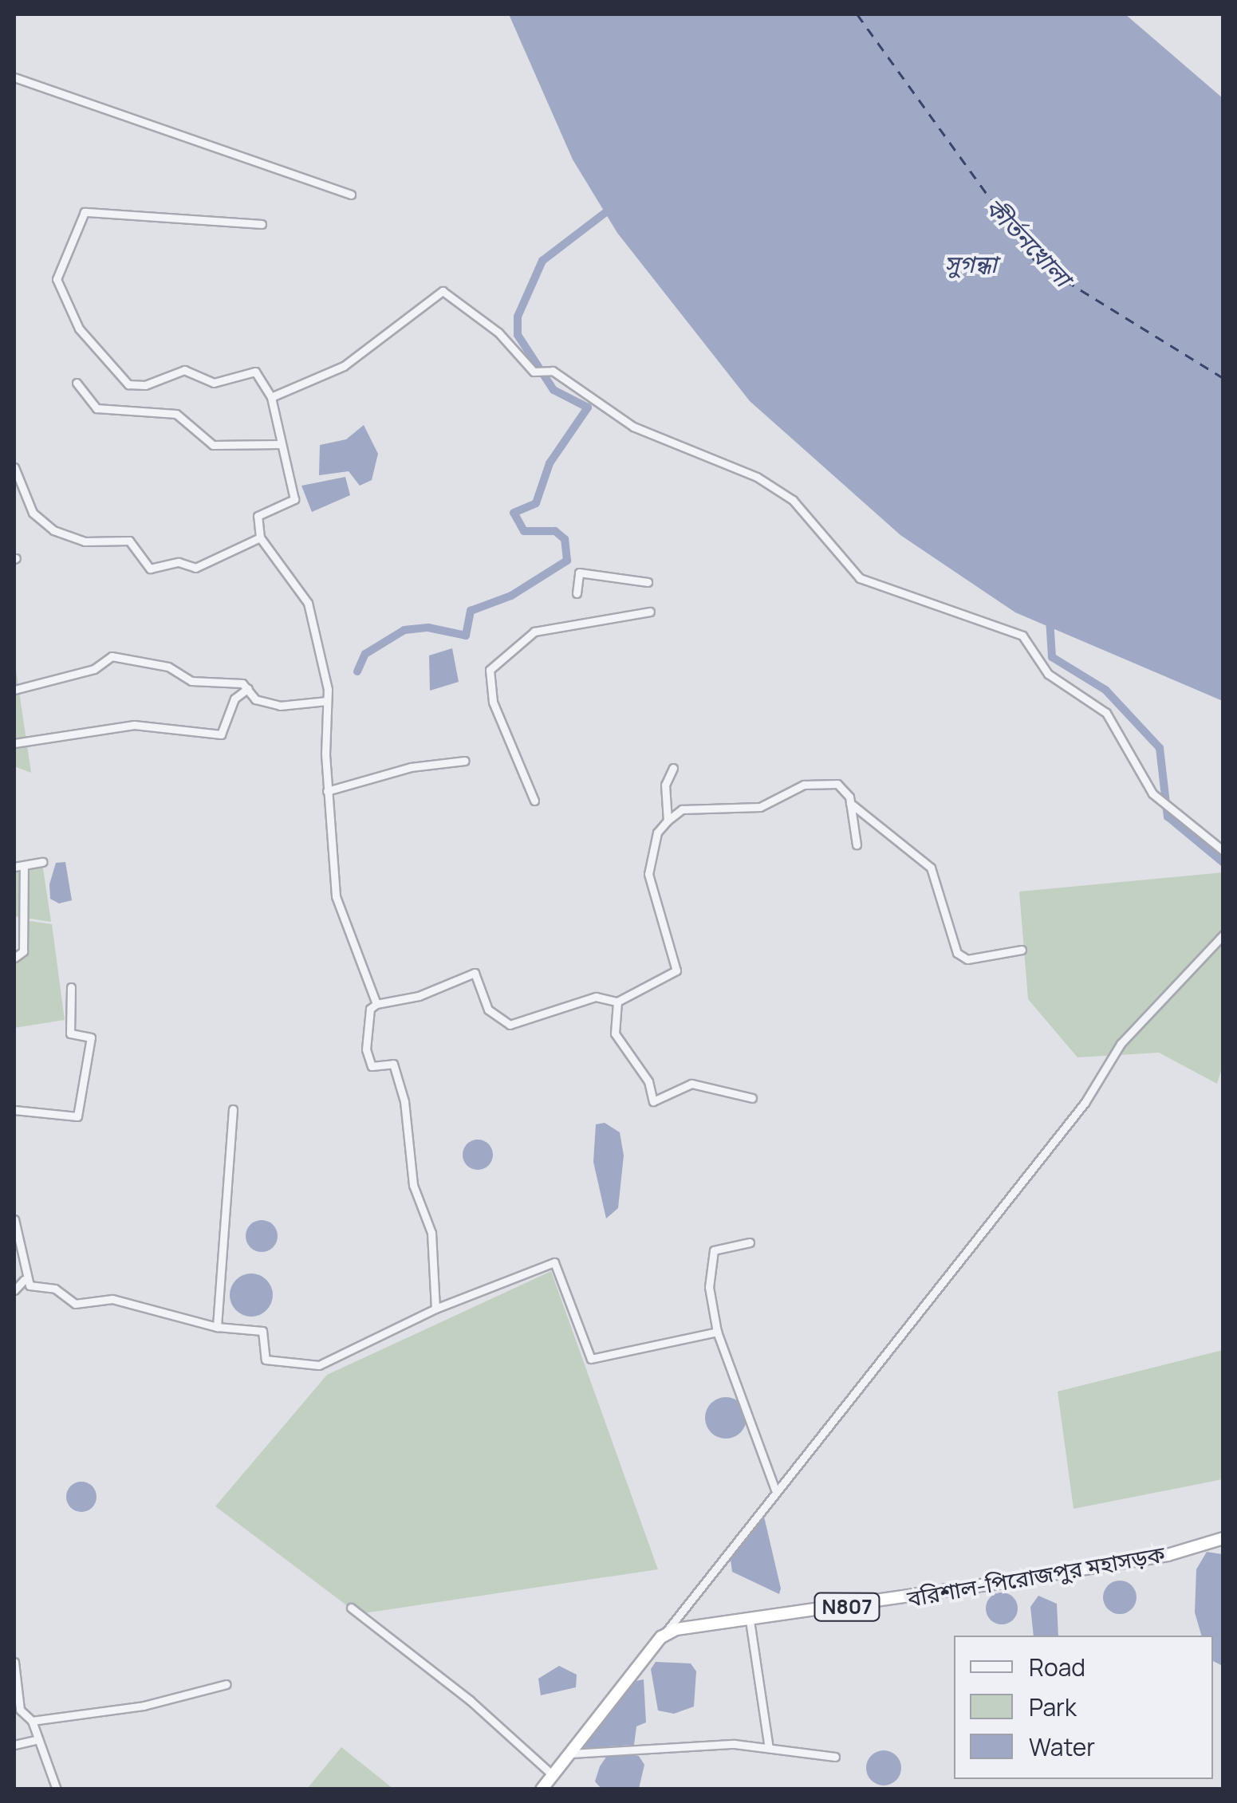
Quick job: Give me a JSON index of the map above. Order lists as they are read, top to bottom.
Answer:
{
  "streets": {
    "highway": ["বরিশাল-পিরোজপুর মহাসড়ক", "N807"]
  },
  "water": ["কীর্তনখোলা", "সুগন্ধা"],
  "legend": ["Road", "Park", "Water"]
}
